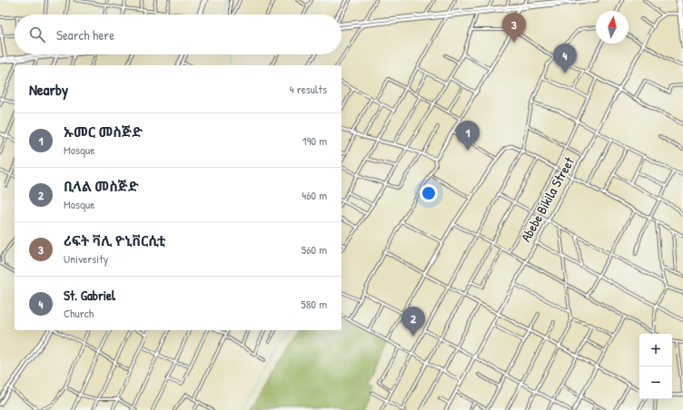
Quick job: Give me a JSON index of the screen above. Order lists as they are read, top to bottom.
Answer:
{
  "streets": {
    "street": ["Abebe Bikila Street"]
  },
  "north": "top",
  "page": {
    "pins": [
      "3",
      "4",
      "1",
      "2"
    ],
    "search": "Search here",
    "heading": ["Nearby", "4 results"],
    "list": [
      {
        "mark": "1",
        "name": "ኡመር መስጅድ",
        "note": "Mosque",
        "value": "190 m"
      },
      {
        "mark": "2",
        "name": "ቢላል መስጅድ",
        "note": "Mosque",
        "value": "460 m"
      },
      {
        "mark": "3",
        "name": "ሪፍት ቫሊ ዮኒቨርሲቲ",
        "note": "University",
        "value": "560 m"
      },
      {
        "mark": "4",
        "name": "St. Gabriel",
        "note": "Church",
        "value": "580 m"
      }
    ],
    "map_buttons": ["+", "−"]
  }
}
